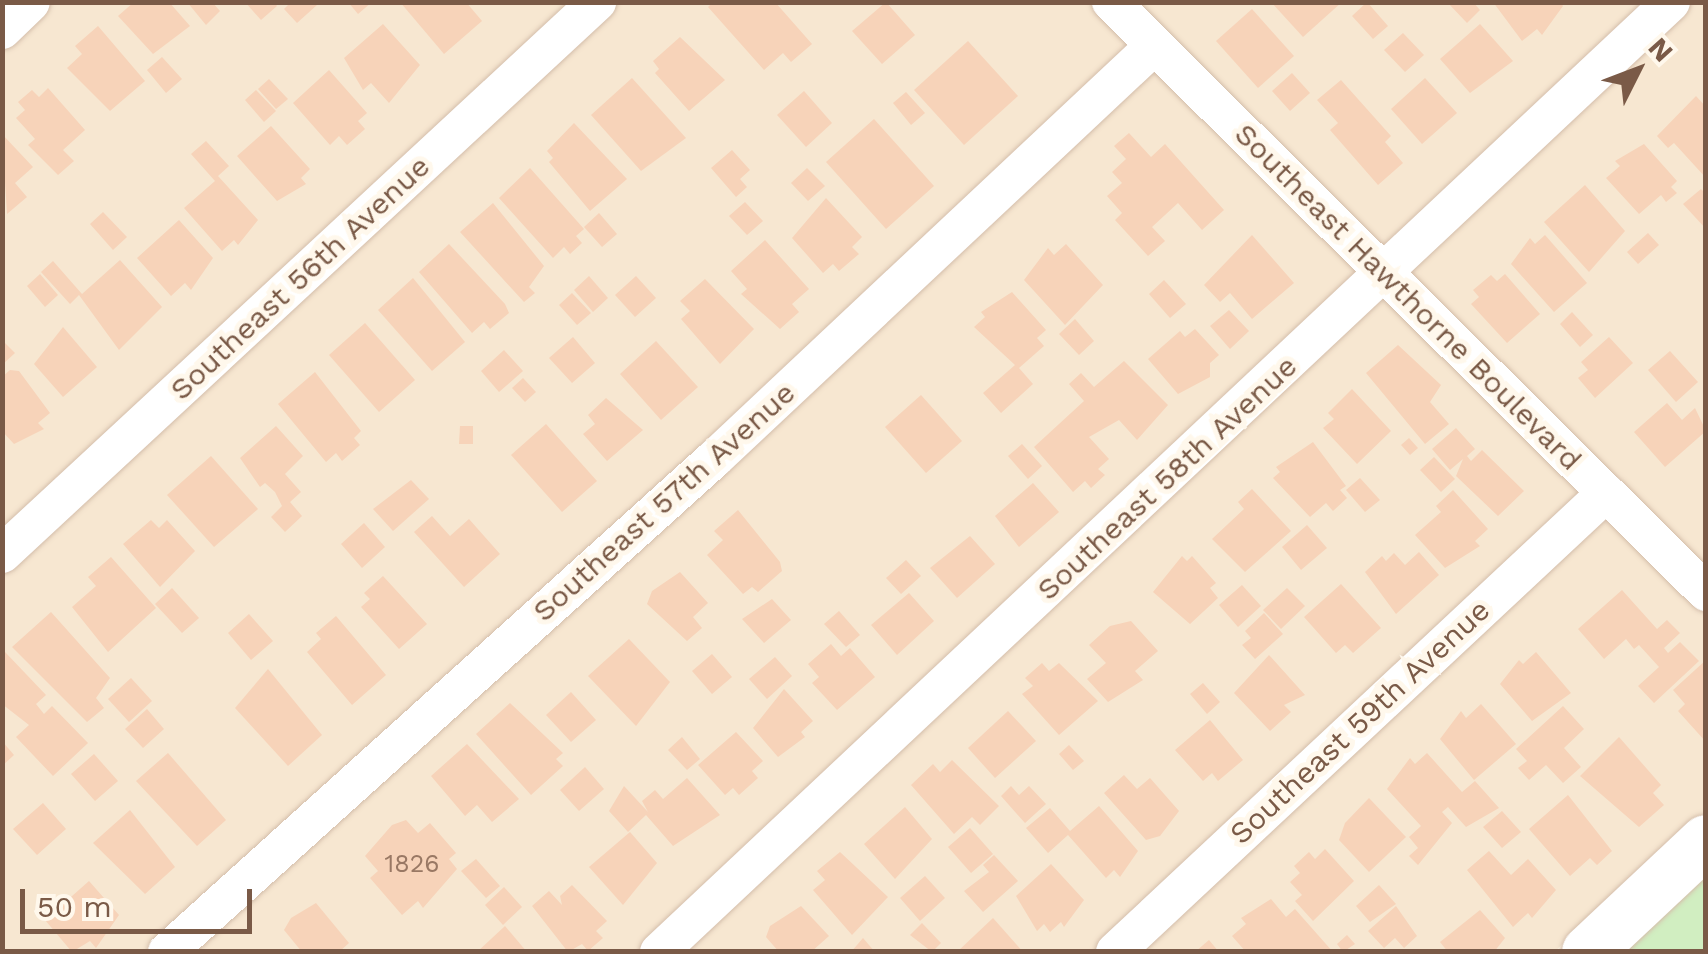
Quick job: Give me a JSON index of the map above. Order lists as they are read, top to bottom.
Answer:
{
  "streets": {
    "street": [
      "Southeast 56th Avenue",
      "Southeast Hawthorne Boulevard",
      "Southeast 58th Avenue",
      "Southeast 57th Avenue",
      "Southeast 59th Avenue"
    ]
  },
  "crossings": [
    ["Southeast Hawthorne Boulevard", "Southeast 58th Avenue"],
    ["Southeast Hawthorne Boulevard", "Southeast 57th Avenue"],
    ["Southeast Hawthorne Boulevard", "Southeast 59th Avenue"]
  ],
  "house_numbers": ["1826"],
  "scale_bar": "50 m",
  "north": "top right"
}
